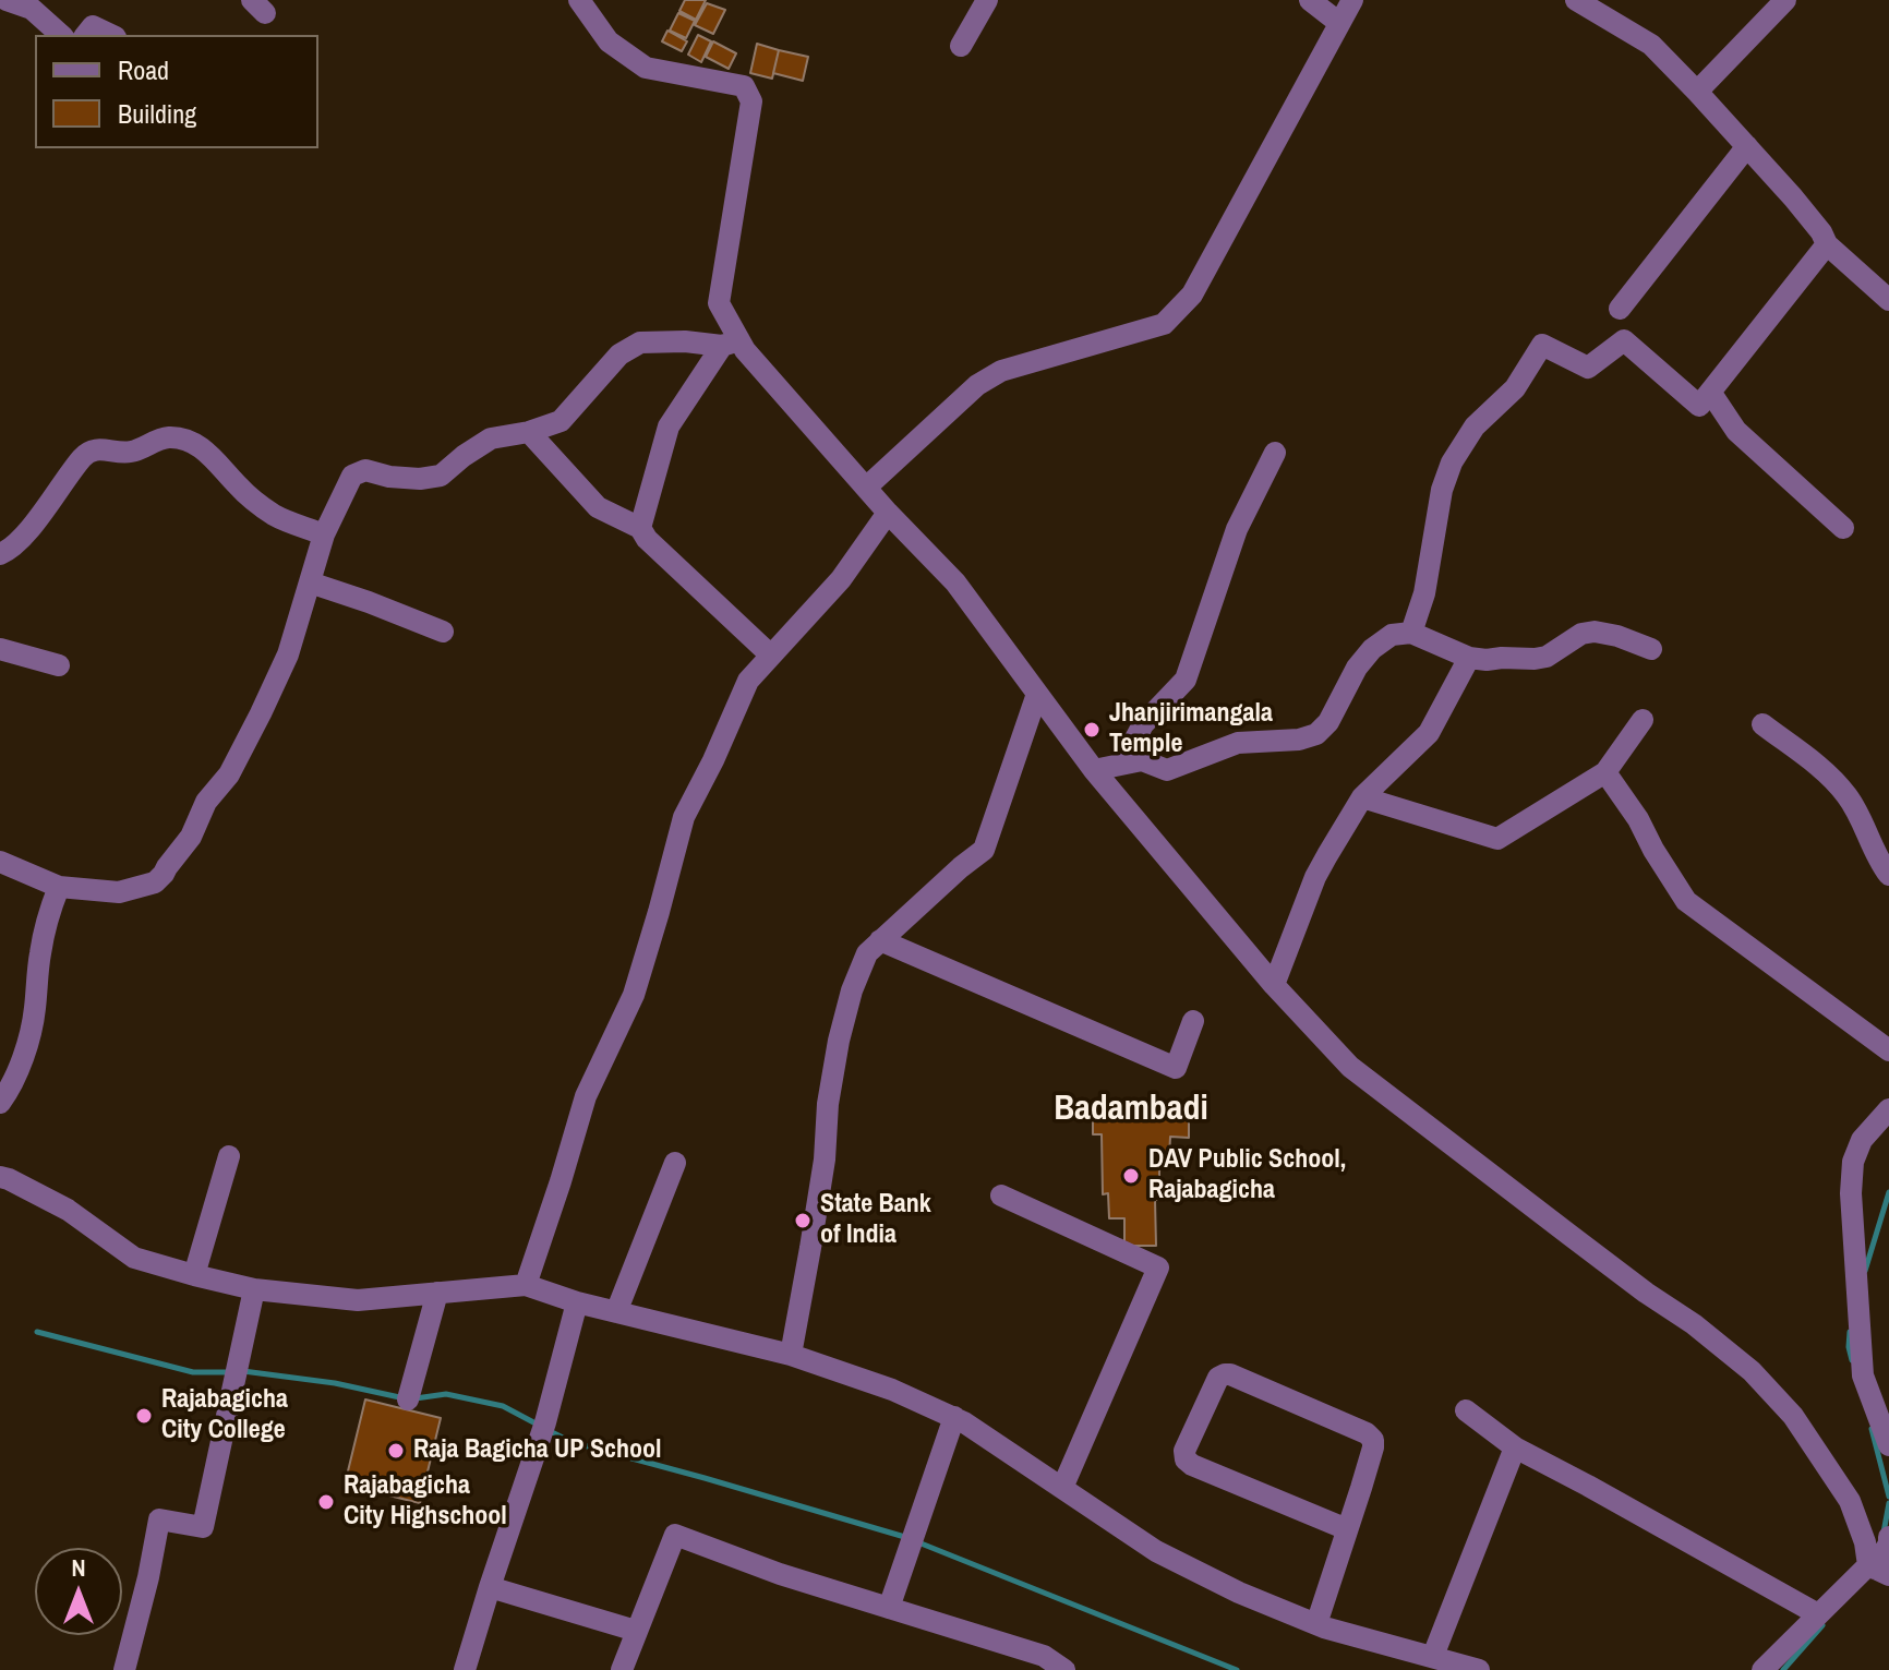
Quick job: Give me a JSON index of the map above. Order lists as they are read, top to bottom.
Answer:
{
  "districts": ["Badambadi"],
  "places": [
    "Jhanjirimangala Temple",
    "DAV Public School, Rajabagicha",
    "State Bank of India",
    "Rajabagicha City College",
    "Raja Bagicha UP School",
    "Rajabagicha City Highschool"
  ],
  "legend": ["Road", "Building"],
  "north": "top"
}
